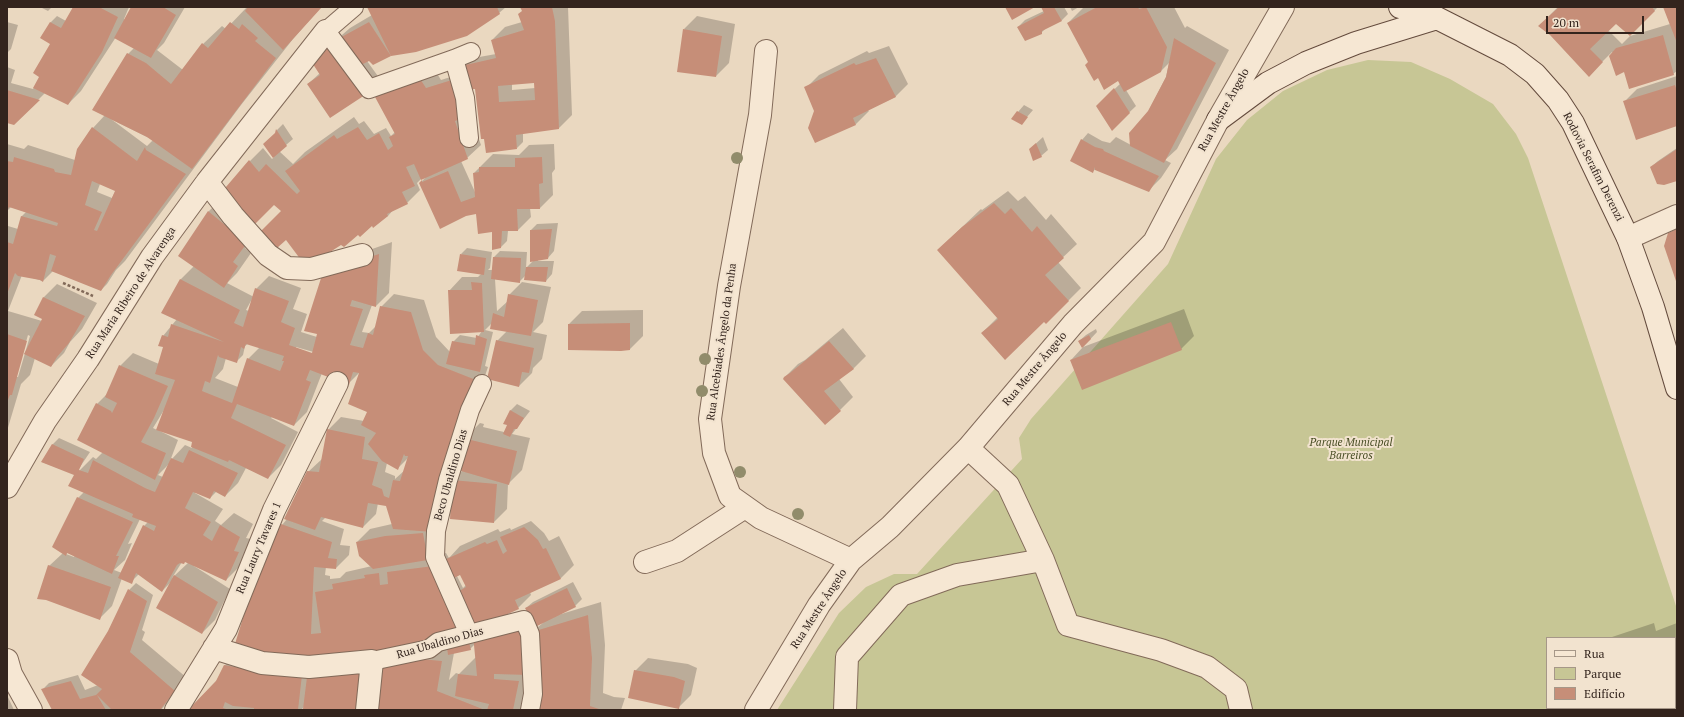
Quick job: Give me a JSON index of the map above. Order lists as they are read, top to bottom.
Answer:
{
  "streets": {
    "street": [
      "Rua Mestre Ângelo",
      "Rodovia Serafim Derenzi",
      "Rua Maria Ribeiro de Alvarenga",
      "Rua Alcebiades Ângelo da Penha",
      "Rua Laury Tavares 1",
      "Rua Ubaldino Dias"
    ],
    "lane": ["Beco Ubaldino Dias"]
  },
  "crossings": [
    ["Rua Mestre Ângelo", "Rua Alcebiades Ângelo da Penha"],
    ["Beco Ubaldino Dias", "Rua Ubaldino Dias"],
    ["Rua Laury Tavares 1", "Rua Ubaldino Dias"]
  ],
  "parks": ["Parque Municipal Barreiros"],
  "legend": ["Rua", "Parque", "Edifício"],
  "scale_bar": "20 m"
}
